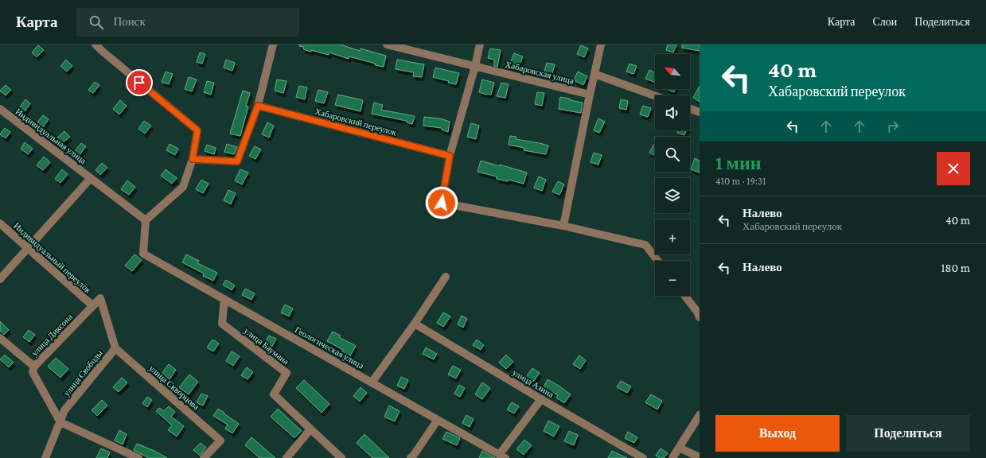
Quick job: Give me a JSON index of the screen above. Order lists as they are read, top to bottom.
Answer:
{
  "streets": {
    "street": [
      "Хабаровская улица",
      "Хабаровский переулок",
      "Индивидуальная улица",
      "Индивидуальный переулок",
      "улица Диксона",
      "улица Баумана",
      "Геологическая улица",
      "улица Свободы",
      "улица Азина",
      "улица Скворцова"
    ]
  },
  "crossings": [
    ["Индивидуальная улица", "Геологическая улица"],
    ["Индивидуальный переулок", "улица Диксона"],
    ["улица Диксона", "улица Свободы"],
    ["улица Баумана", "Геологическая улица"],
    ["улица Свободы", "улица Скворцова"]
  ],
  "north": "top left",
  "page": {
    "header": "Карта",
    "search": "Поиск",
    "nav": ["Карта", "Слои", "Поделиться"],
    "turn": ["40 m", "Хабаровский переулок"],
    "map_buttons": ["+", "−"],
    "heading": ["1 мин", "410 m · 19:31"],
    "list": [
      {
        "name": "Налево",
        "note": "Хабаровский переулок",
        "value": "40 m"
      },
      {
        "name": "Налево",
        "value": "180 m"
      }
    ],
    "buttons": ["Выход", "Поделиться"]
  }
}
